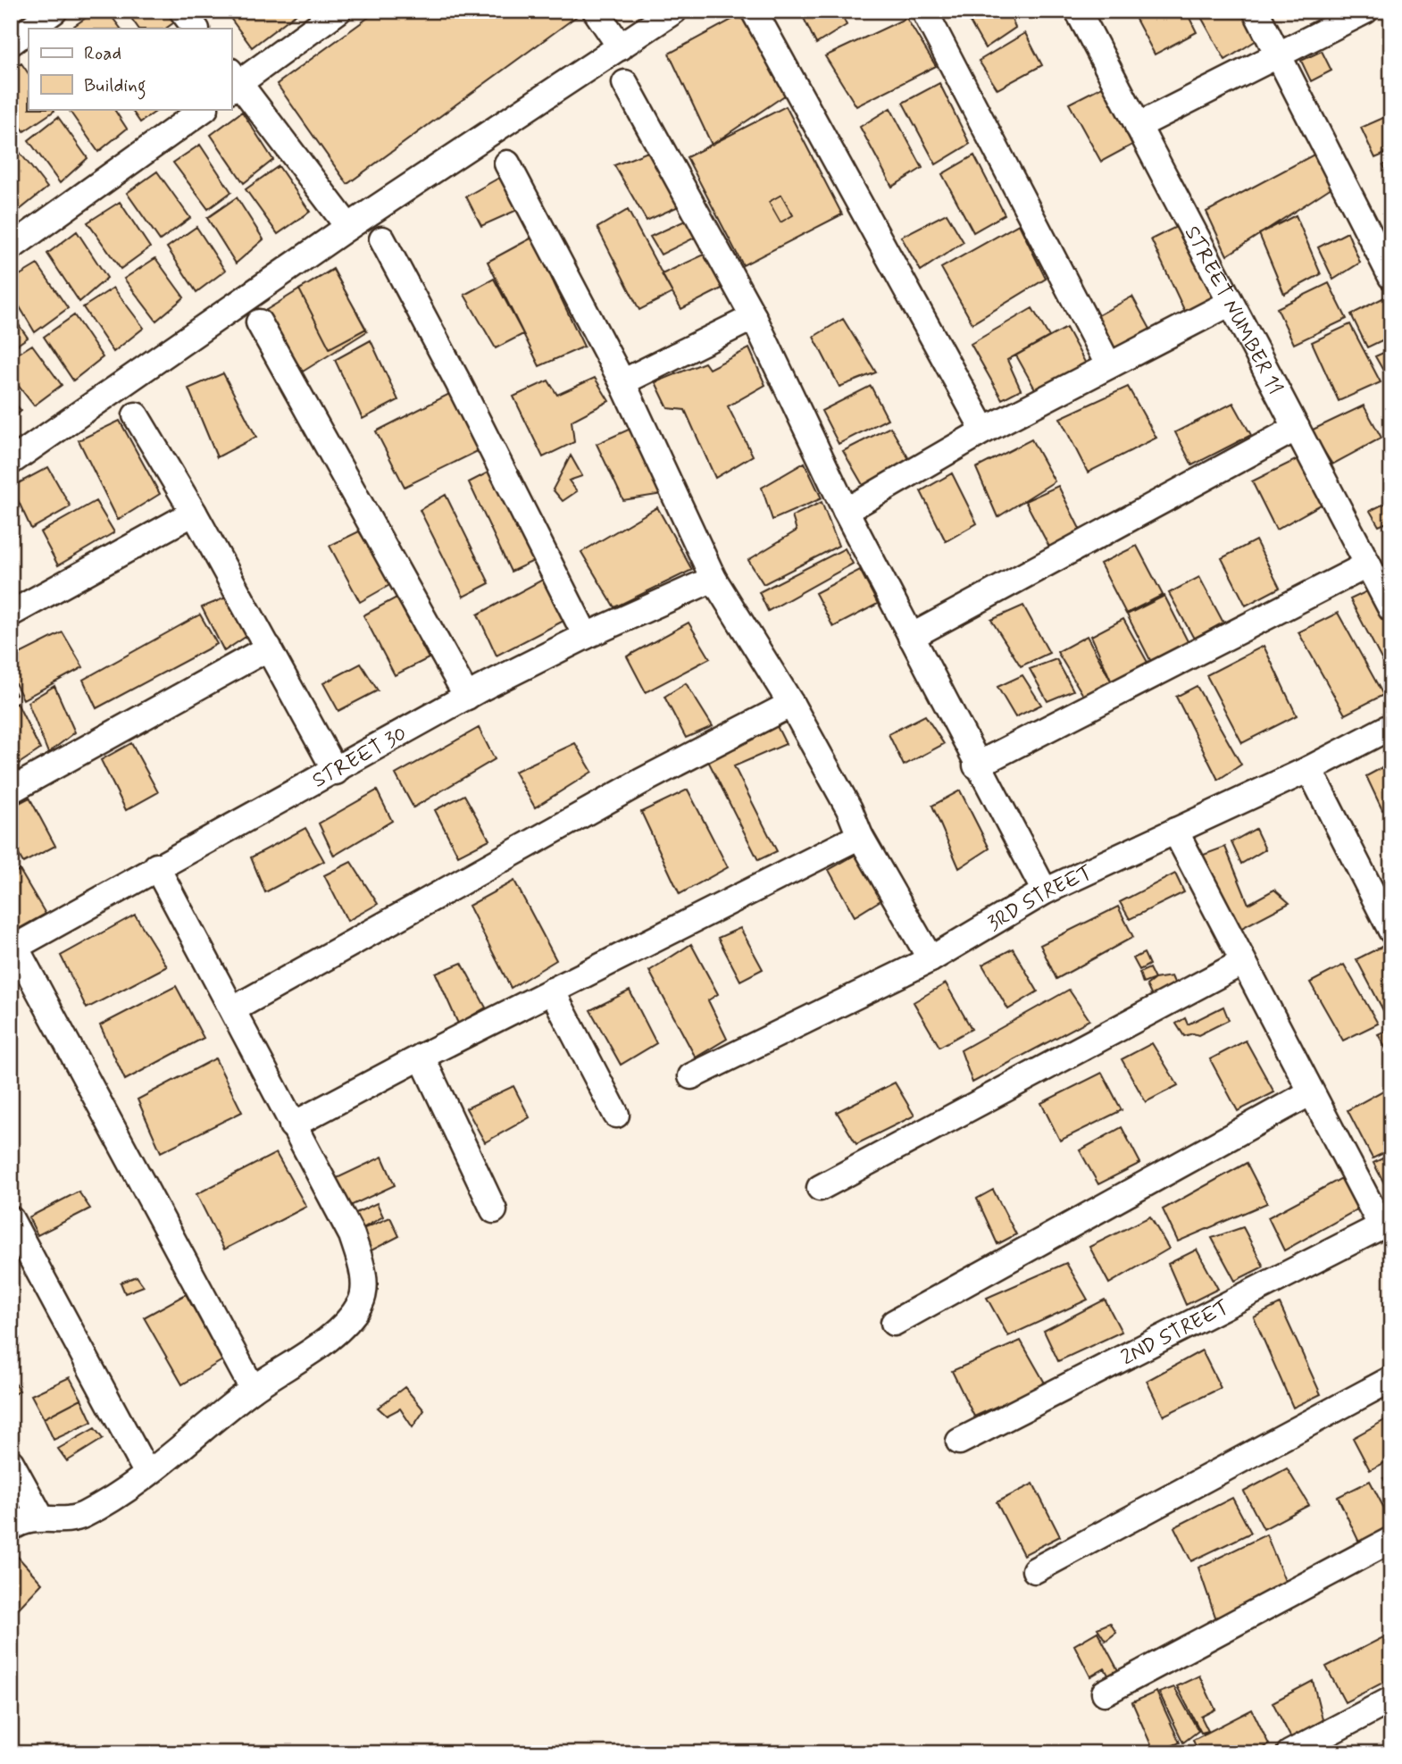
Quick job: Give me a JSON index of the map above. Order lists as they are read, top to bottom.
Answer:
{
  "streets": {
    "street": [
      "STREET NUMBER 11",
      "STREET 30",
      "3RD STREET",
      "2ND STREET"
    ]
  },
  "legend": ["Road", "Building"]
}
